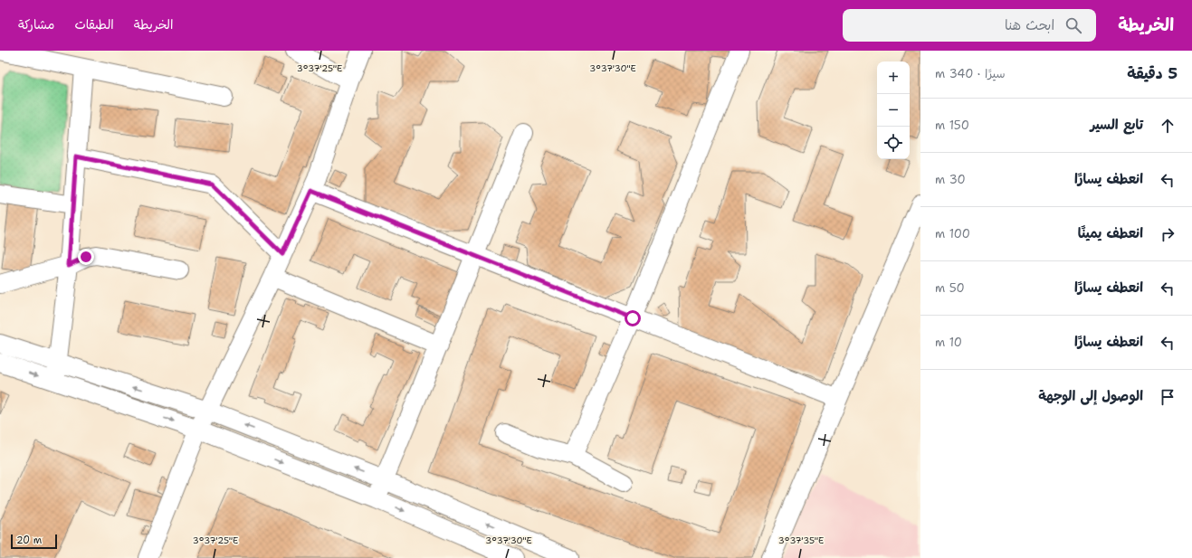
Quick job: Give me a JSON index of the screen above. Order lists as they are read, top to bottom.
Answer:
{
  "scale_bar": "20 m",
  "page": {
    "header": "الخريطة",
    "search": "ابحث هنا",
    "nav": ["الخريطة", "الطبقات", "مشاركة"],
    "heading": ["5 دقيقة", "سيرًا · 340 m"],
    "map_buttons": ["+", "−"],
    "list": [
      ["تابع السير", "150 m"],
      ["انعطف يسارًا", "30 m"],
      ["انعطف يمينًا", "100 m"],
      ["انعطف يسارًا", "50 m"],
      ["انعطف يسارًا", "10 m"],
      "الوصول إلى الوجهة"
    ],
    "scale": "20 m"
  },
  "coordinates": ["3°37'25\"E", "3°37'30\"E", "3°37'35\"E"]
}
